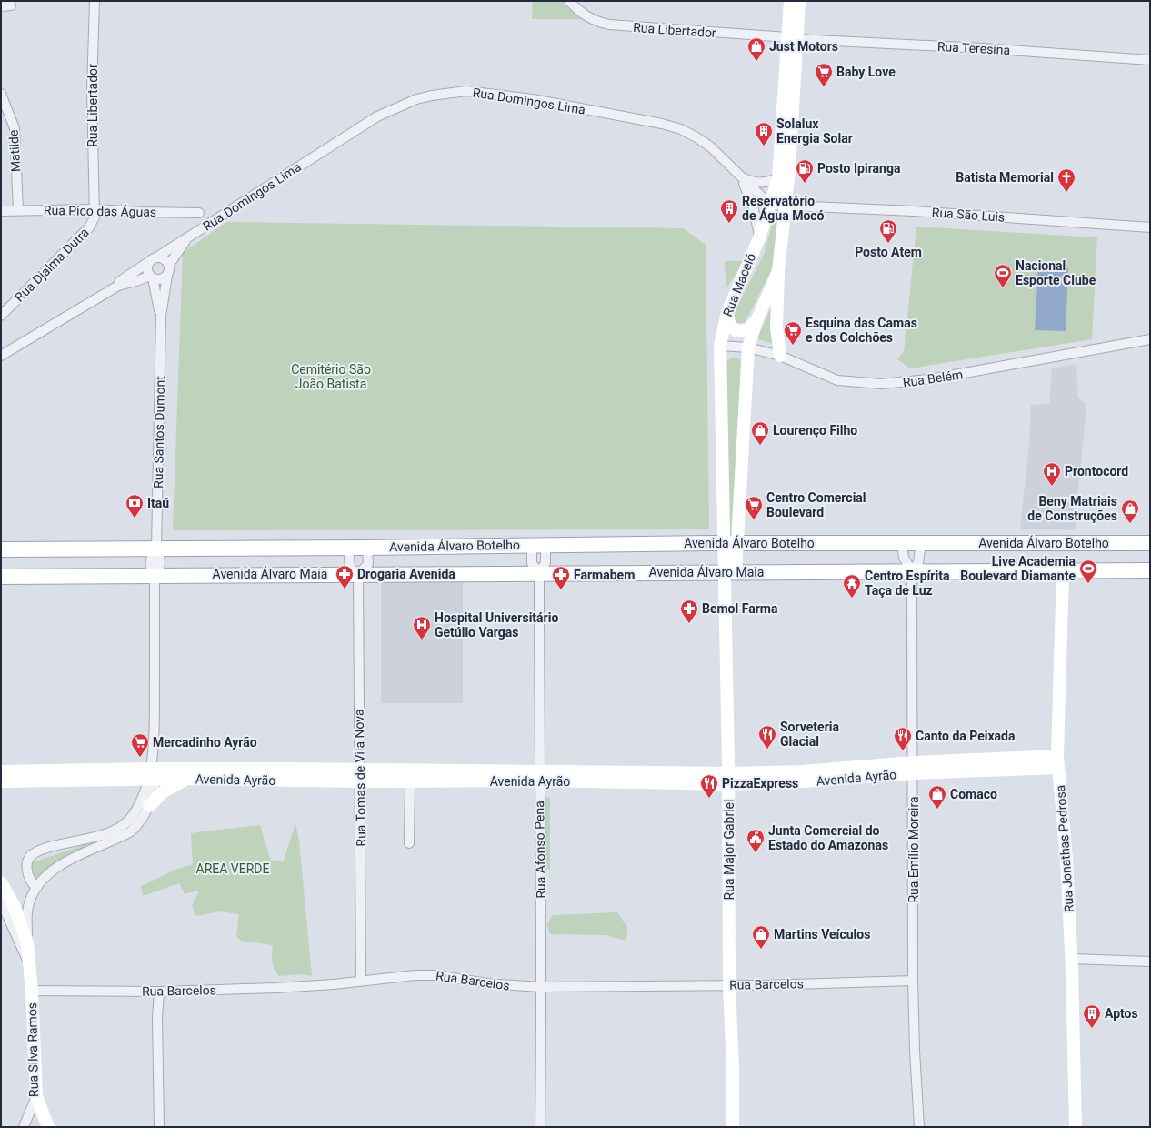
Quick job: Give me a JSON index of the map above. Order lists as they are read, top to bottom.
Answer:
{
  "streets": {
    "main road": ["Avenida Álvaro Botelho", "Avenida Álvaro Maia"],
    "street": [
      "Rua Libertador",
      "Rua Teresina",
      "Rua Domingos Lima",
      "Matilde",
      "Rua Pico das Águas",
      "Rua São Luis",
      "Rua Djalma Dutra",
      "Rua Maceió",
      "Rua Belém",
      "Rua Santos Dumont",
      "Rua Tomas de Vila Nova",
      "Avenida Ayrão",
      "Rua Jonathas Pedrosa",
      "Rua Afonso Pena",
      "Rua Major Gabriel",
      "Rua Emílio Moreira",
      "Rua Barcelos",
      "Rua Silva Ramos"
    ]
  },
  "crossings": [
    ["Rua Libertador", "Rua Teresina"],
    ["Rua Libertador", "Rua Pico das Águas"],
    ["Rua Libertador", "Rua Djalma Dutra"],
    ["Rua Libertador", "Rua Maceió"],
    ["Rua Teresina", "Rua Maceió"],
    ["Rua Domingos Lima", "Rua Maceió"],
    ["Rua Domingos Lima", "Rua Santos Dumont"],
    ["Matilde", "Rua Pico das Águas"],
    ["Rua Pico das Águas", "Rua Djalma Dutra"],
    ["Rua São Luis", "Rua Maceió"],
    ["Rua Maceió", "Rua Belém"],
    ["Rua Maceió", "Avenida Álvaro Botelho"],
    ["Rua Maceió", "Avenida Álvaro Maia"],
    ["Rua Maceió", "Rua Major Gabriel"],
    ["Rua Santos Dumont", "Avenida Álvaro Maia"],
    ["Rua Santos Dumont", "Avenida Ayrão"],
    ["Rua Santos Dumont", "Rua Silva Ramos"],
    ["Avenida Álvaro Botelho", "Avenida Álvaro Maia"],
    ["Avenida Álvaro Botelho", "Rua Afonso Pena"],
    ["Avenida Álvaro Botelho", "Rua Emílio Moreira"],
    ["Avenida Álvaro Maia", "Rua Tomas de Vila Nova"],
    ["Avenida Álvaro Maia", "Rua Jonathas Pedrosa"],
    ["Avenida Álvaro Maia", "Rua Afonso Pena"],
    ["Avenida Álvaro Maia", "Rua Major Gabriel"],
    ["Avenida Álvaro Maia", "Rua Emílio Moreira"],
    ["Rua Tomas de Vila Nova", "Avenida Ayrão"],
    ["Rua Tomas de Vila Nova", "Rua Barcelos"],
    ["Avenida Ayrão", "Rua Jonathas Pedrosa"],
    ["Avenida Ayrão", "Rua Afonso Pena"],
    ["Avenida Ayrão", "Rua Major Gabriel"],
    ["Avenida Ayrão", "Rua Emílio Moreira"],
    ["Rua Afonso Pena", "Rua Barcelos"],
    ["Rua Major Gabriel", "Rua Barcelos"],
    ["Rua Emílio Moreira", "Rua Barcelos"],
    ["Rua Barcelos", "Rua Silva Ramos"]
  ],
  "parks": ["Cemitério São João Batista", "AREA VERDE"],
  "places": {
    "shop": [
      "Just Motors",
      "Lourenço Filho",
      "Beny Matriais de Construções",
      "Comaco",
      "Martins Veículos"
    ],
    "supermarket": [
      "Baby Love",
      "Esquina das Camas e dos Colchões",
      "Centro Comercial Boulevard",
      "Mercadinho Ayrão"
    ],
    "building": ["Solalux Energia Solar", "Reservatório de Água Mocó", "Aptos"],
    "fuel station": ["Posto Ipiranga", "Posto Atem"],
    "church": ["Batista Memorial"],
    "sports": ["Nacional Esporte Clube", "Live Academia Boulevard Diamante"],
    "hospital": ["Prontocord", "Hospital Universitário Getúlio Vargas"],
    "bank": ["Itaú"],
    "pharmacy": ["Drogaria Avenida", "Farmabem", "Bemol Farma"],
    "temple": ["Centro Espírita Taça de Luz"],
    "restaurant": ["Sorveteria Glacial", "Canto da Peixada", "PizzaExpress"],
    "public building": ["Junta Comercial do Estado do Amazonas"]
  }
}
